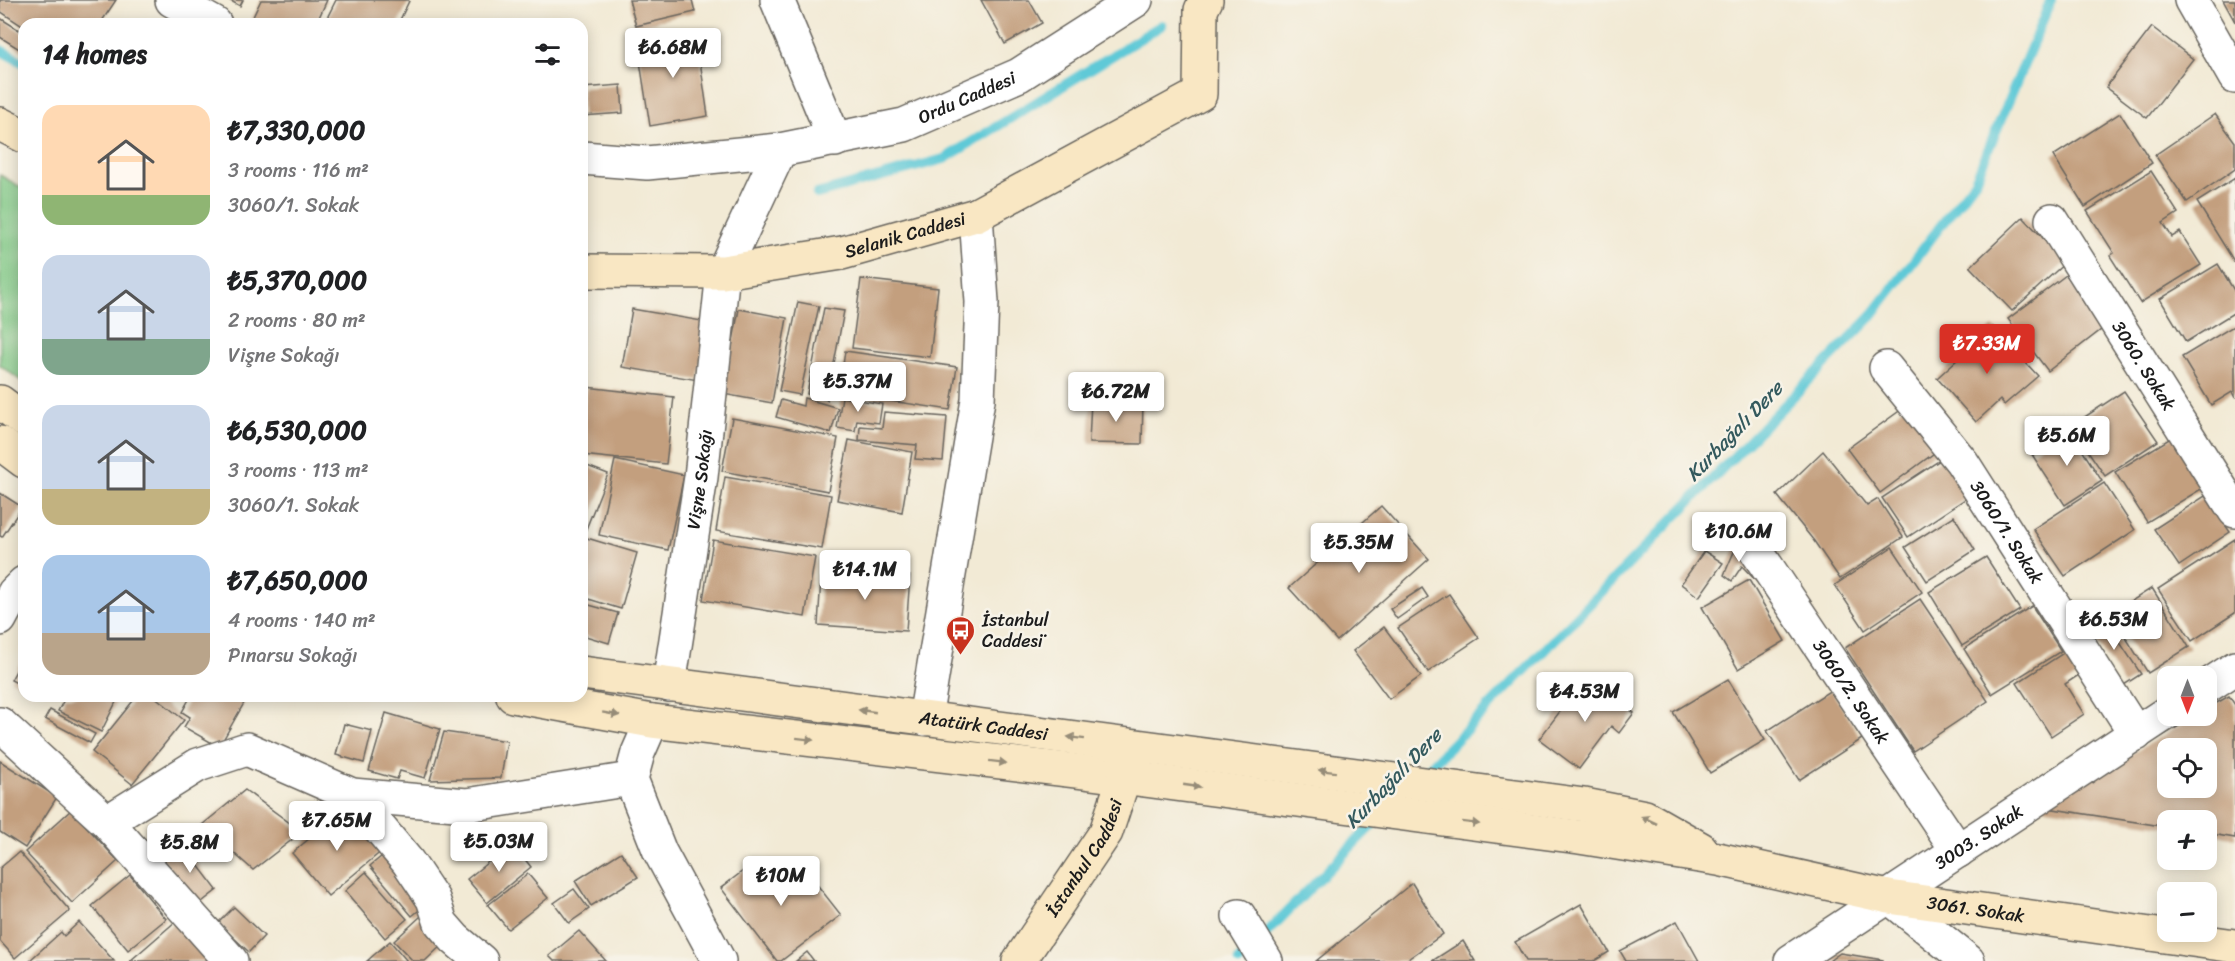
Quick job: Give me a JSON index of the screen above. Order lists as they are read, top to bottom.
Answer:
{
  "streets": {
    "main road": [
      "Selanik Caddesi",
      "Atatürk Caddesi",
      "İstanbul Caddesi",
      "3061. Sokak"
    ],
    "street": [
      "Ordu Caddesi",
      "3060. Sokak",
      "Vişne Sokağı",
      "3060/1. Sokak",
      "3060/2. Sokak",
      "3003. Sokak"
    ]
  },
  "crossings": [
    ["Selanik Caddesi", "Vişne Sokağı"],
    ["Vişne Sokağı", "Atatürk Caddesi"],
    ["3060/1. Sokak", "3003. Sokak"],
    ["3060/2. Sokak", "3003. Sokak"],
    ["Atatürk Caddesi", "İstanbul Caddesi"],
    ["Atatürk Caddesi", "3061. Sokak"],
    ["3003. Sokak", "3061. Sokak"]
  ],
  "water": ["Kurbağalı Dere"],
  "places": {
    "bus stop": ["İstanbul Caddesi̇"]
  },
  "north": "bottom",
  "page": {
    "heading": "14 homes",
    "price": [
      "₺6.68M",
      "₺7.33M",
      "₺5.37M",
      "₺6.72M",
      "₺5.6M",
      "₺10.6M",
      "₺5.35M",
      "₺14.1M",
      "₺6.53M",
      "₺4.53M",
      "₺7.65M",
      "₺5.03M",
      "₺5.8M",
      "₺10M"
    ],
    "list": [
      {
        "name": "₺7,330,000",
        "note": "3 rooms · 116 m² · 3060/1. Sokak"
      },
      {
        "name": "₺5,370,000",
        "note": "2 rooms · 80 m² · Vişne Sokağı"
      },
      {
        "name": "₺6,530,000",
        "note": "3 rooms · 113 m² · 3060/1. Sokak"
      },
      {
        "name": "₺7,650,000",
        "note": "4 rooms · 140 m² · Pınarsu Sokağı"
      }
    ],
    "map_buttons": ["+", "−"]
  }
}
